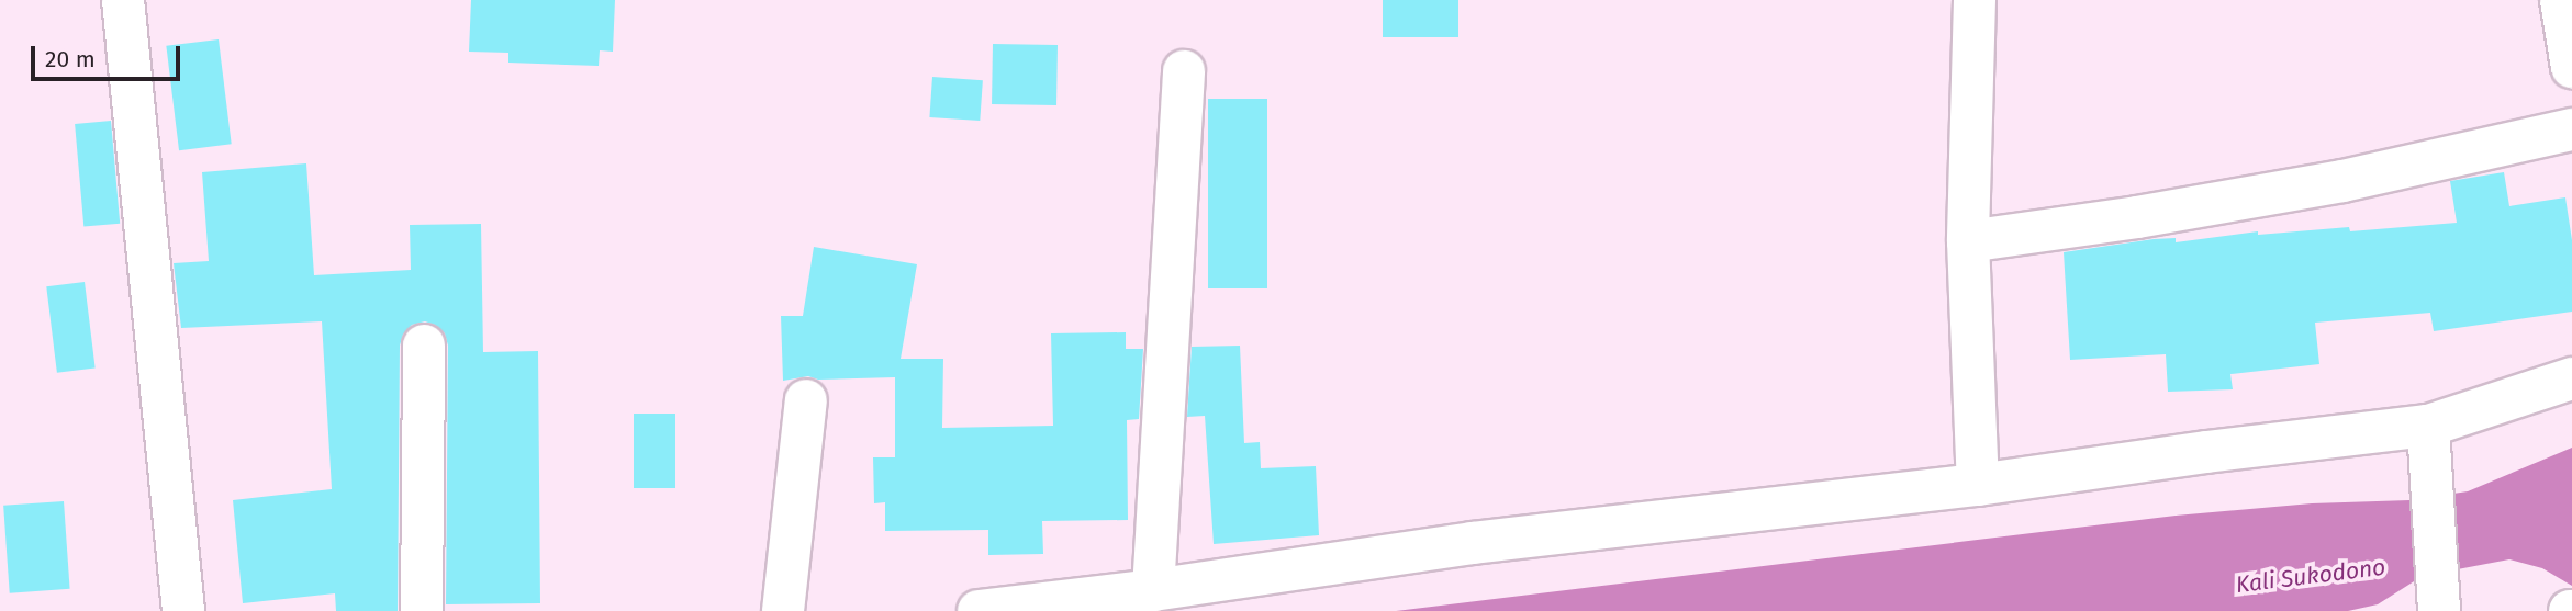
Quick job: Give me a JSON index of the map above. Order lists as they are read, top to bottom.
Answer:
{
  "water": ["Kali Sukodono"],
  "scale_bar": "20 m"
}
